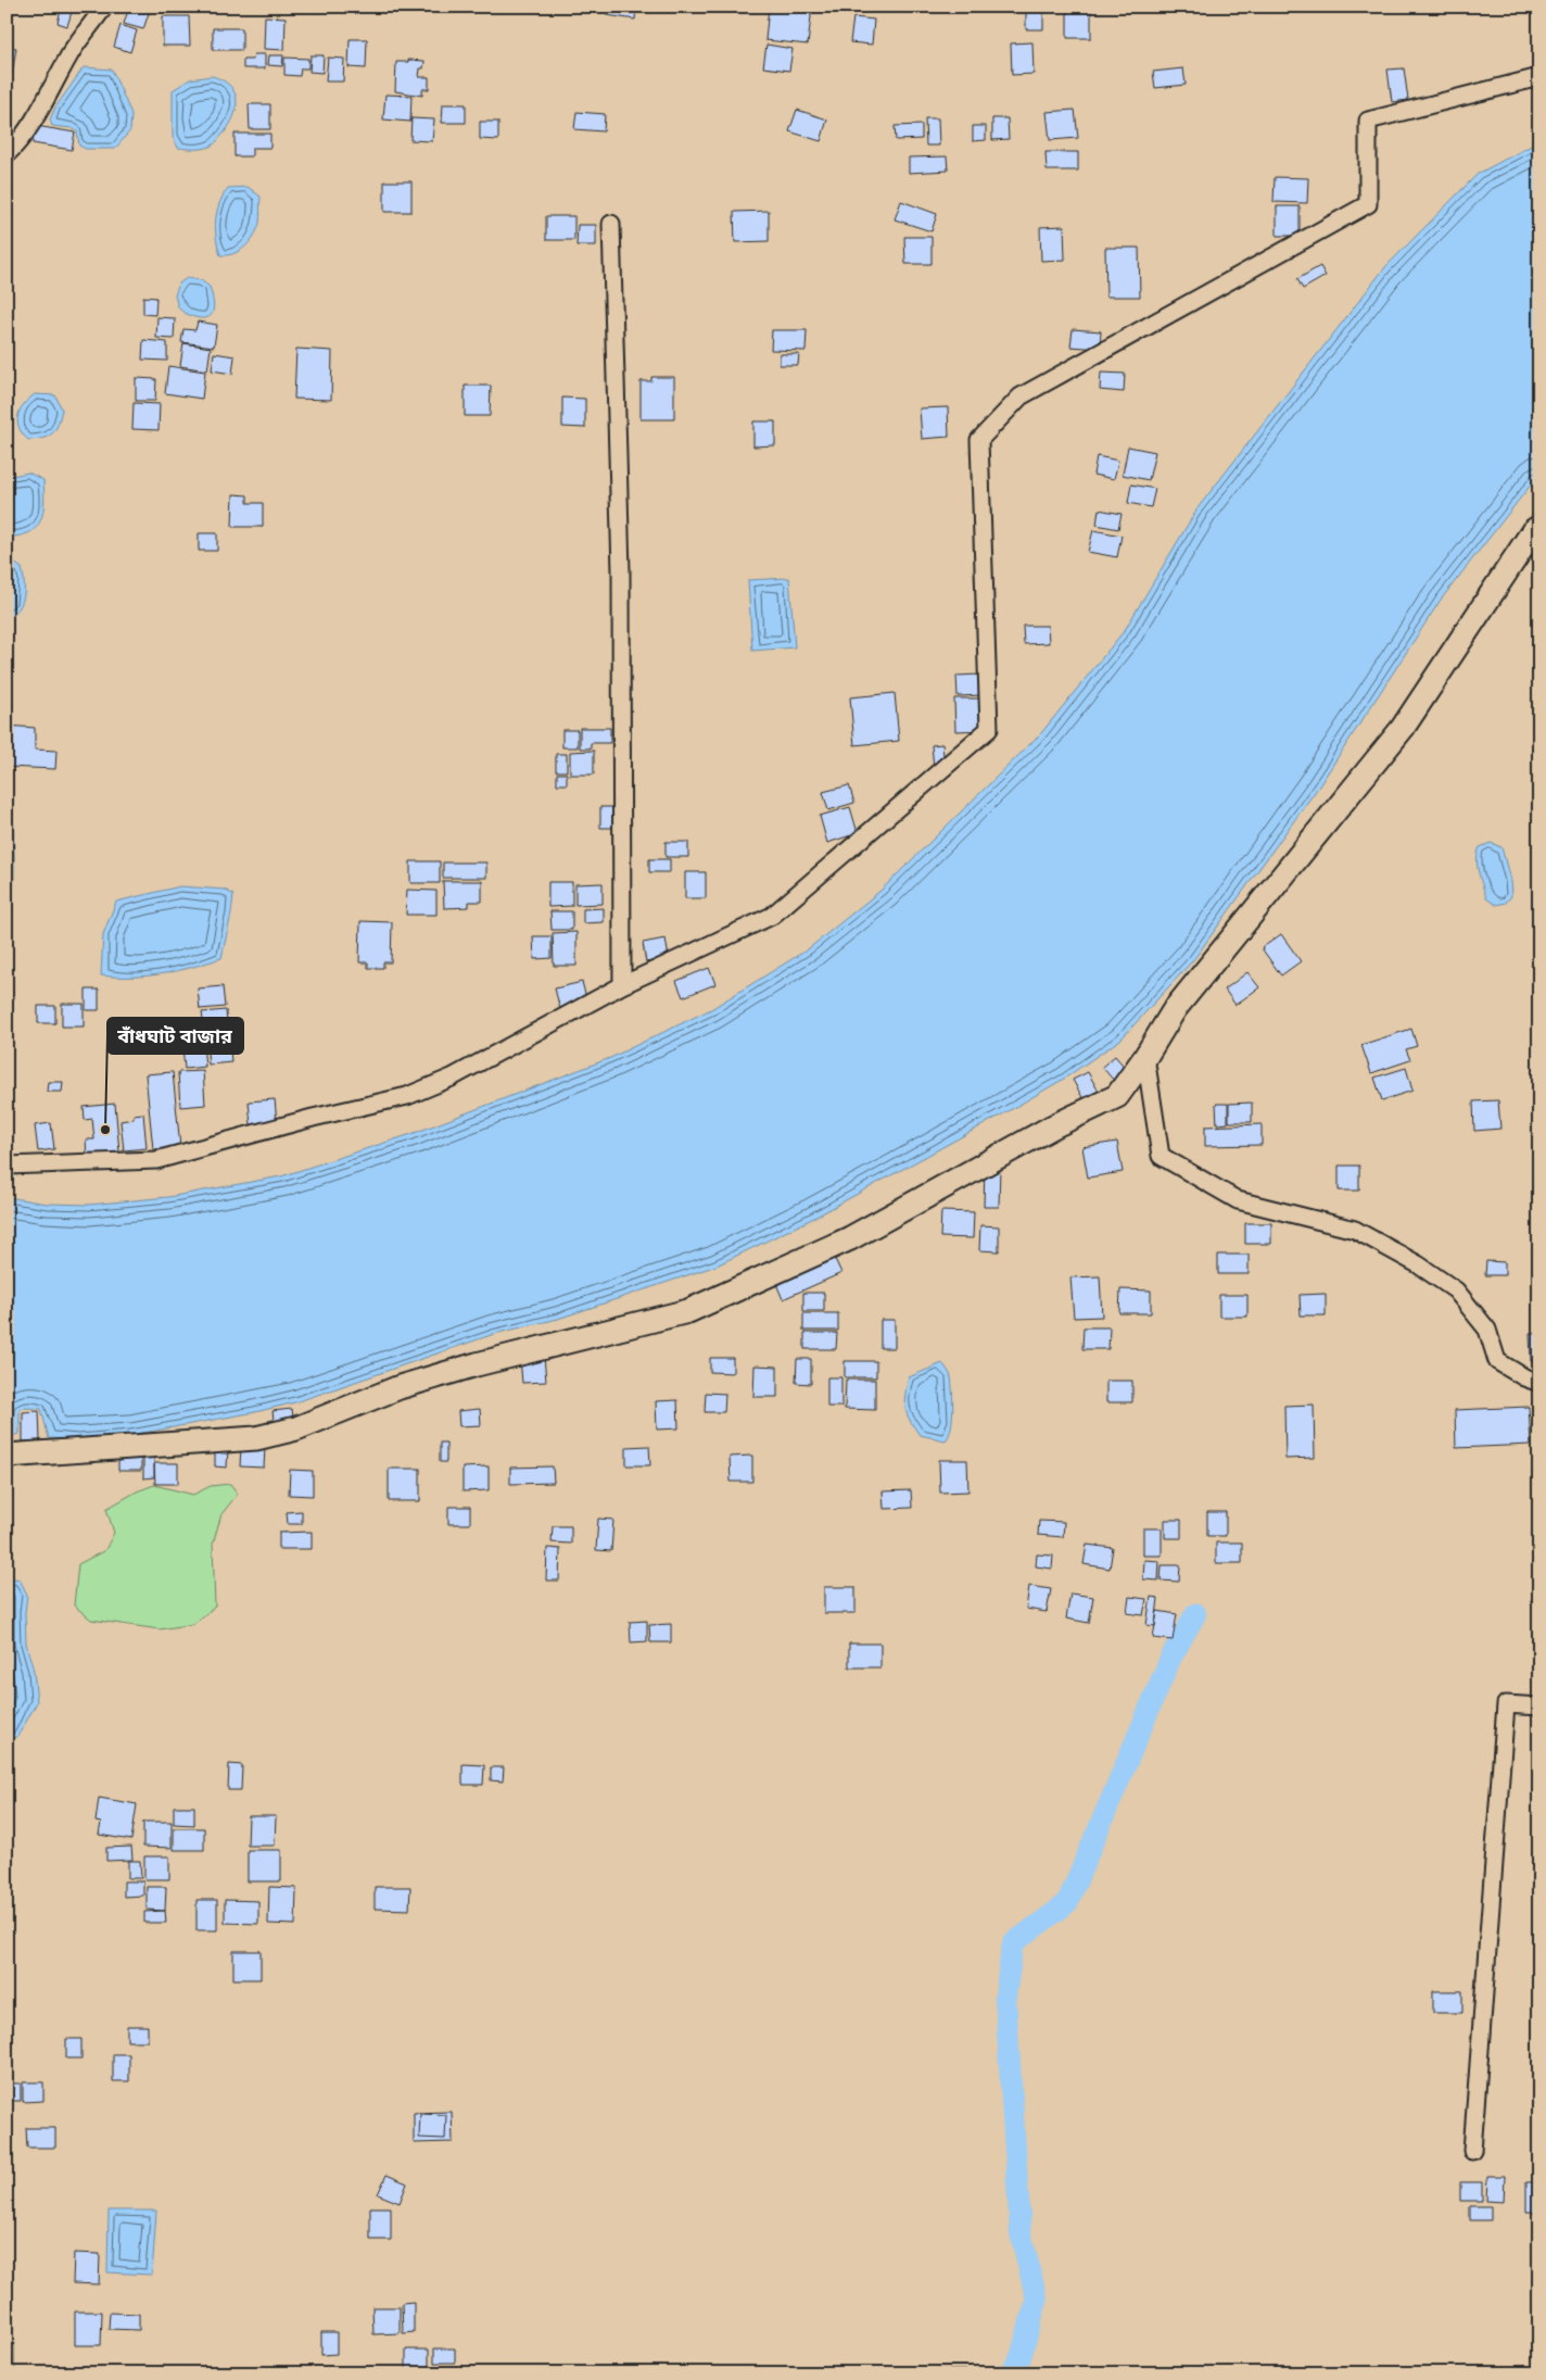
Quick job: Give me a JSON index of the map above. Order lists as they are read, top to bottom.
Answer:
{
  "places": ["বাঁধঘাট বাজার"]
}
